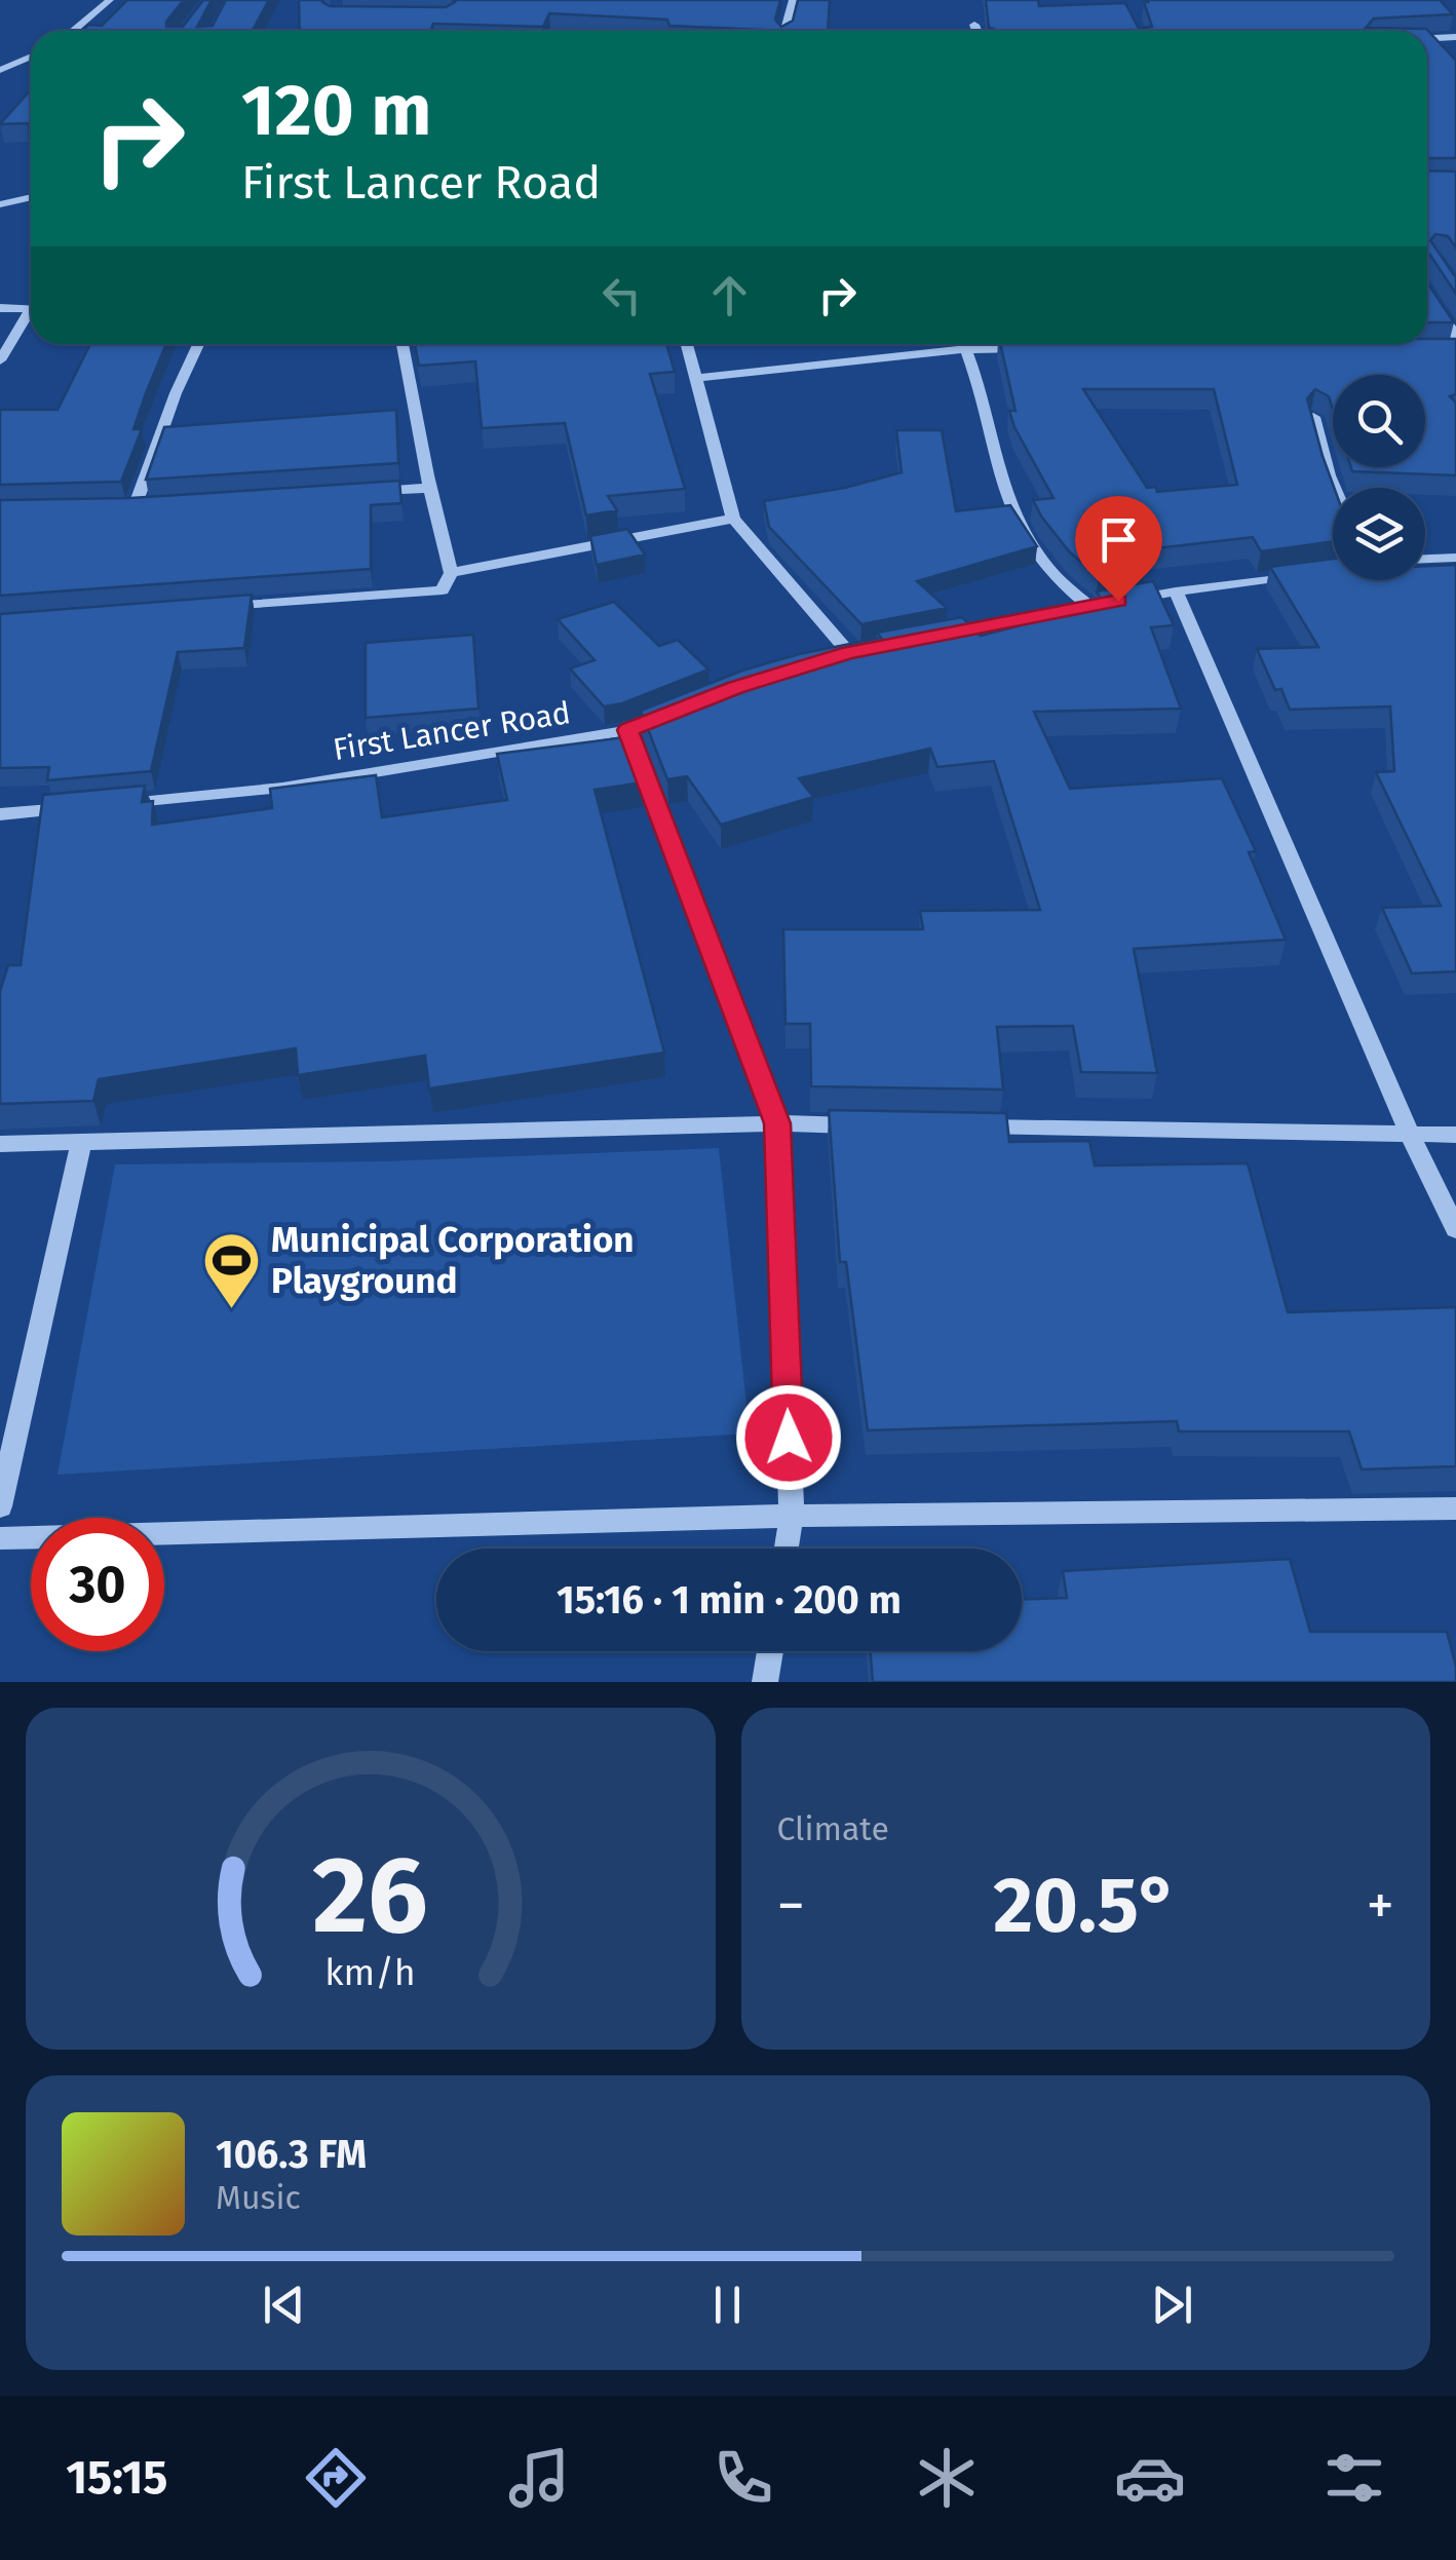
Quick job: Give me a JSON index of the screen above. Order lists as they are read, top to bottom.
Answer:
{
  "streets": {
    "street": ["First Lancer Road"]
  },
  "places": {
    "sports": ["Municipal Corporation Playground"]
  },
  "page": {
    "turn": ["120 m", "First Lancer Road"],
    "limit": "30",
    "trip": "15:16 · 1 min · 200 m",
    "tile": "Climate",
    "heat": ["−", "20.5°", "+"],
    "song": ["106.3 FM", "Music"],
    "tabs": "15:15",
    "gauge": ["26", "km/h"]
  }
}
